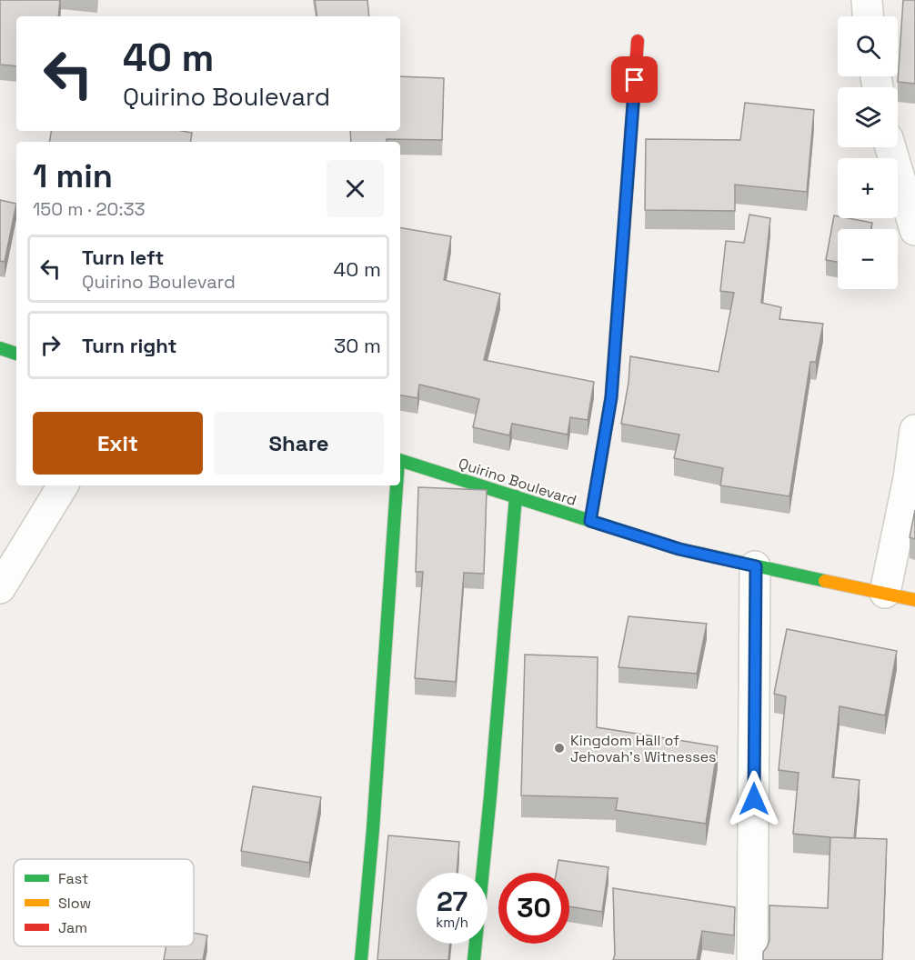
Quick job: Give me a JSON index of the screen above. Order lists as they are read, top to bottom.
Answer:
{
  "streets": {
    "street": ["Quirino Boulevard"]
  },
  "places": ["Kingdom Hall of Jehovah's Witnesses"],
  "legend": ["Fast", "Slow", "Jam"],
  "page": {
    "map_buttons": ["+", "−"],
    "turn": ["40 m", "Quirino Boulevard"],
    "heading": ["1 min", "150 m · 20:33"],
    "list": [
      {
        "name": "Turn left",
        "note": "Quirino Boulevard",
        "value": "40 m"
      },
      {
        "name": "Turn right",
        "value": "30 m"
      }
    ],
    "buttons": ["Exit", "Share"],
    "speed": "27 km/h",
    "limit": "30"
  }
}
